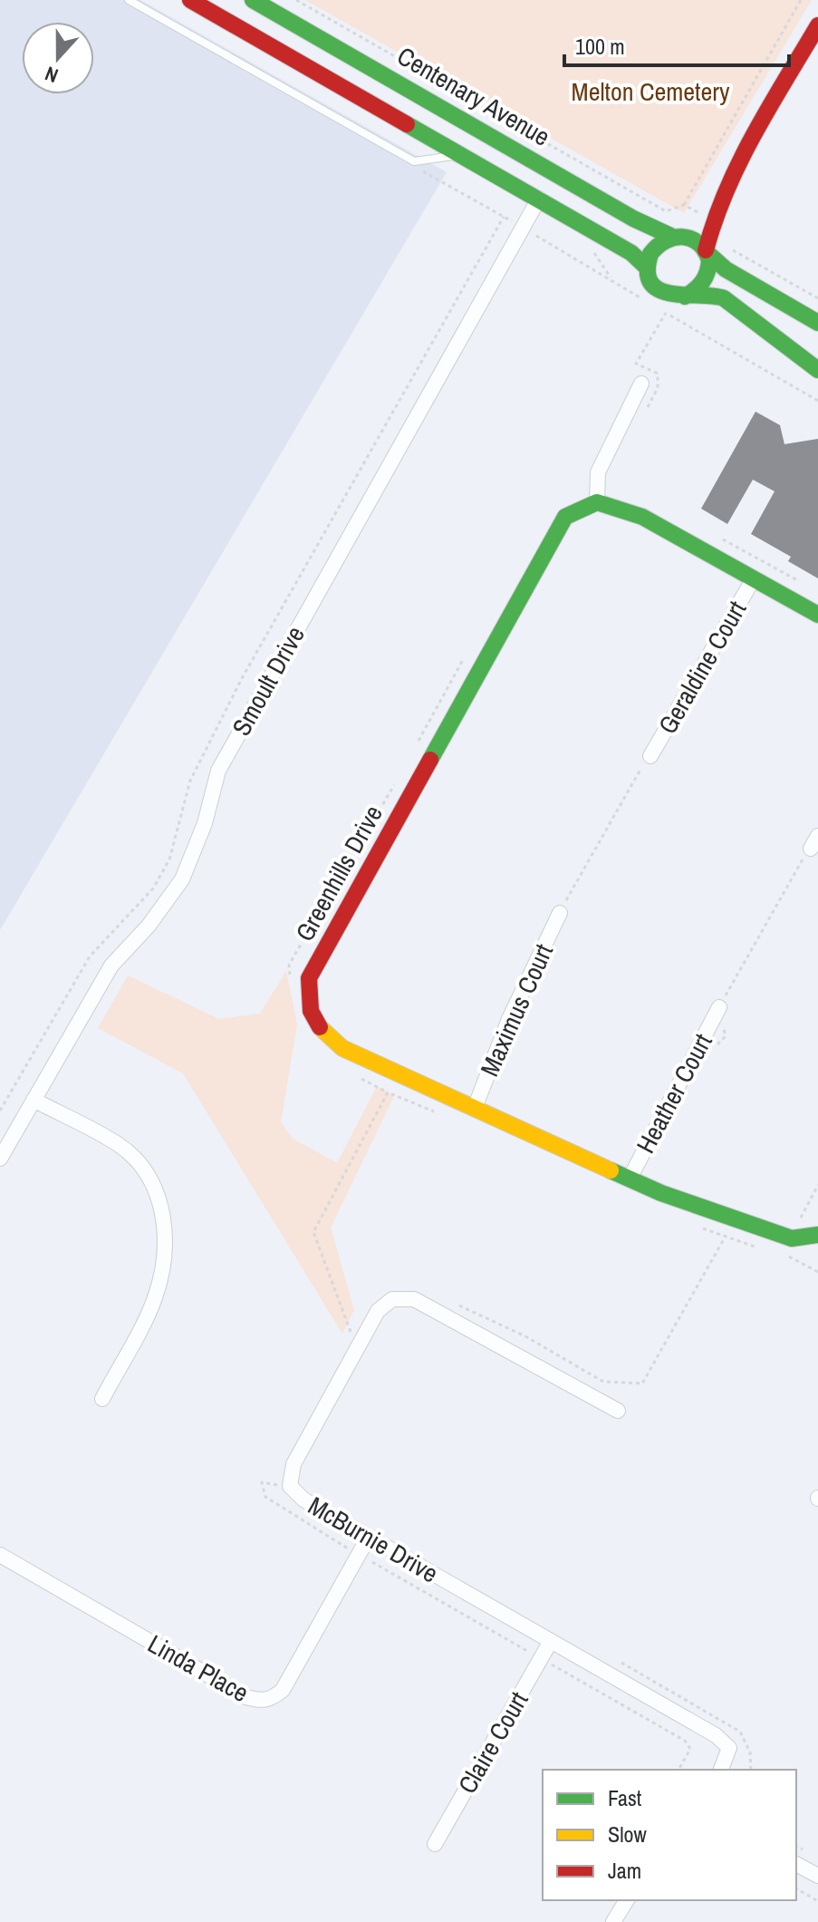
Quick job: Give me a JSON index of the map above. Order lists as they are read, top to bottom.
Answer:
{
  "streets": {
    "street": [
      "Centenary Avenue",
      "Geraldine Court",
      "Smoult Drive",
      "Greenhills Drive",
      "Maximus Court",
      "Heather Court",
      "McBurnie Drive",
      "Linda Place",
      "Claire Court"
    ]
  },
  "crossings": [
    ["Greenhills Drive", "Maximus Court"],
    ["Greenhills Drive", "Heather Court"],
    ["McBurnie Drive", "Linda Place"],
    ["McBurnie Drive", "Claire Court"]
  ],
  "parks": ["Melton Cemetery"],
  "legend": ["Fast", "Slow", "Jam"],
  "scale_bar": "100 m",
  "north": "bottom"
}
